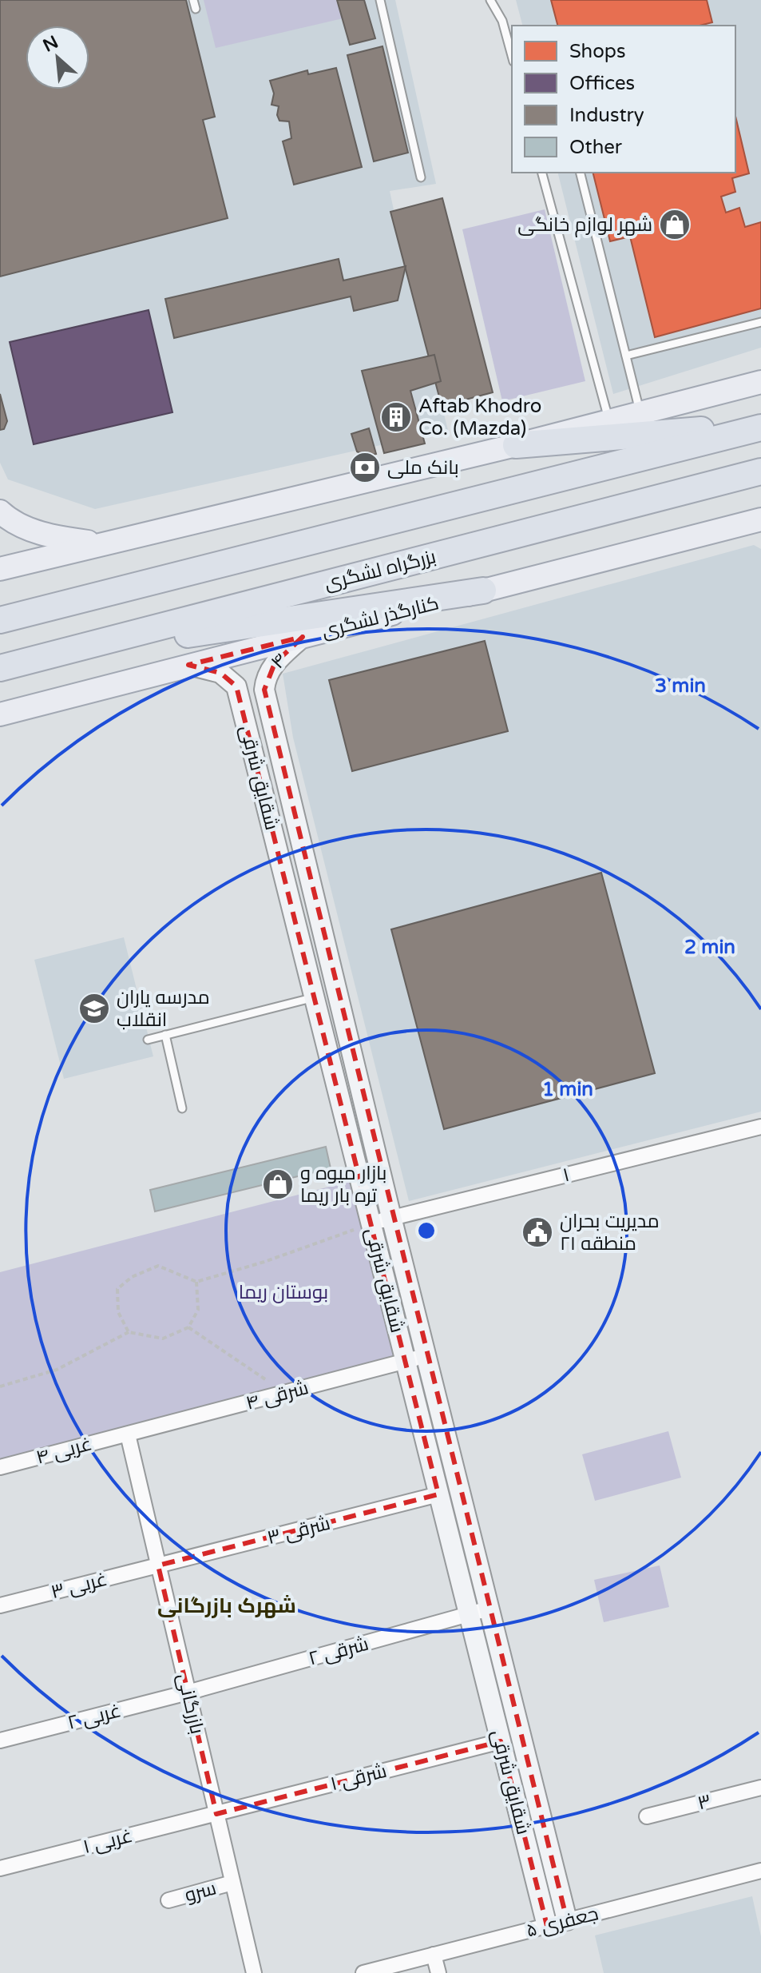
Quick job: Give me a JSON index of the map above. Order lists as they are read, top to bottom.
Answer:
{
  "streets": {
    "highway": ["بزرگراه لشگری"],
    "main road": ["کنارگذر لشگری"],
    "street": [
      "۴",
      "شقایق شرقی",
      "۱",
      "۴ شرقی",
      "۴ غربی",
      "۳ شرقی",
      "۳ غربی",
      "۲ شرقی",
      "بازرگانی",
      "۲ غربی",
      "۱ شرقی",
      "۳",
      "۱ غربی",
      "سرو",
      "جعفری ۵"
    ]
  },
  "crossings": [
    ["کنارگذر لشگری", "۴"],
    ["کنارگذر لشگری", "شقایق شرقی"],
    ["۴", "شقایق شرقی"],
    ["شقایق شرقی", "۱"],
    ["شقایق شرقی", "۴ شرقی"],
    ["شقایق شرقی", "۳ شرقی"],
    ["شقایق شرقی", "۲ شرقی"],
    ["شقایق شرقی", "۱ شرقی"],
    ["شقایق شرقی", "جعفری ۵"],
    ["۴ شرقی", "۴ غربی"],
    ["۴ شرقی", "بازرگانی"],
    ["۴ غربی", "بازرگانی"],
    ["۳ شرقی", "۳ غربی"],
    ["۳ شرقی", "بازرگانی"],
    ["۳ غربی", "بازرگانی"],
    ["۲ شرقی", "بازرگانی"],
    ["۲ شرقی", "۲ غربی"],
    ["بازرگانی", "۲ غربی"],
    ["بازرگانی", "۱ شرقی"],
    ["بازرگانی", "۱ غربی"],
    ["بازرگانی", "سرو"],
    ["۱ شرقی", "۱ غربی"]
  ],
  "districts": ["شهرک بازرگانی"],
  "parks": ["بوستان ریما"],
  "places": {
    "shop": ["شهر لوازم خانگی", "بازار میوه و تره بار ریما"],
    "building": ["Aftab Khodro Co. (Mazda)"],
    "bank": ["بانک ملی"],
    "school or university": ["مدرسه یاران انقلاب"],
    "public building": ["مدیریت بحران منطقه ۲۱"]
  },
  "legend": [
    "Shops",
    "Offices",
    "Industry",
    "Other"
  ],
  "north": "top left",
  "rings": ["3 min", "2 min", "1 min"]
}
